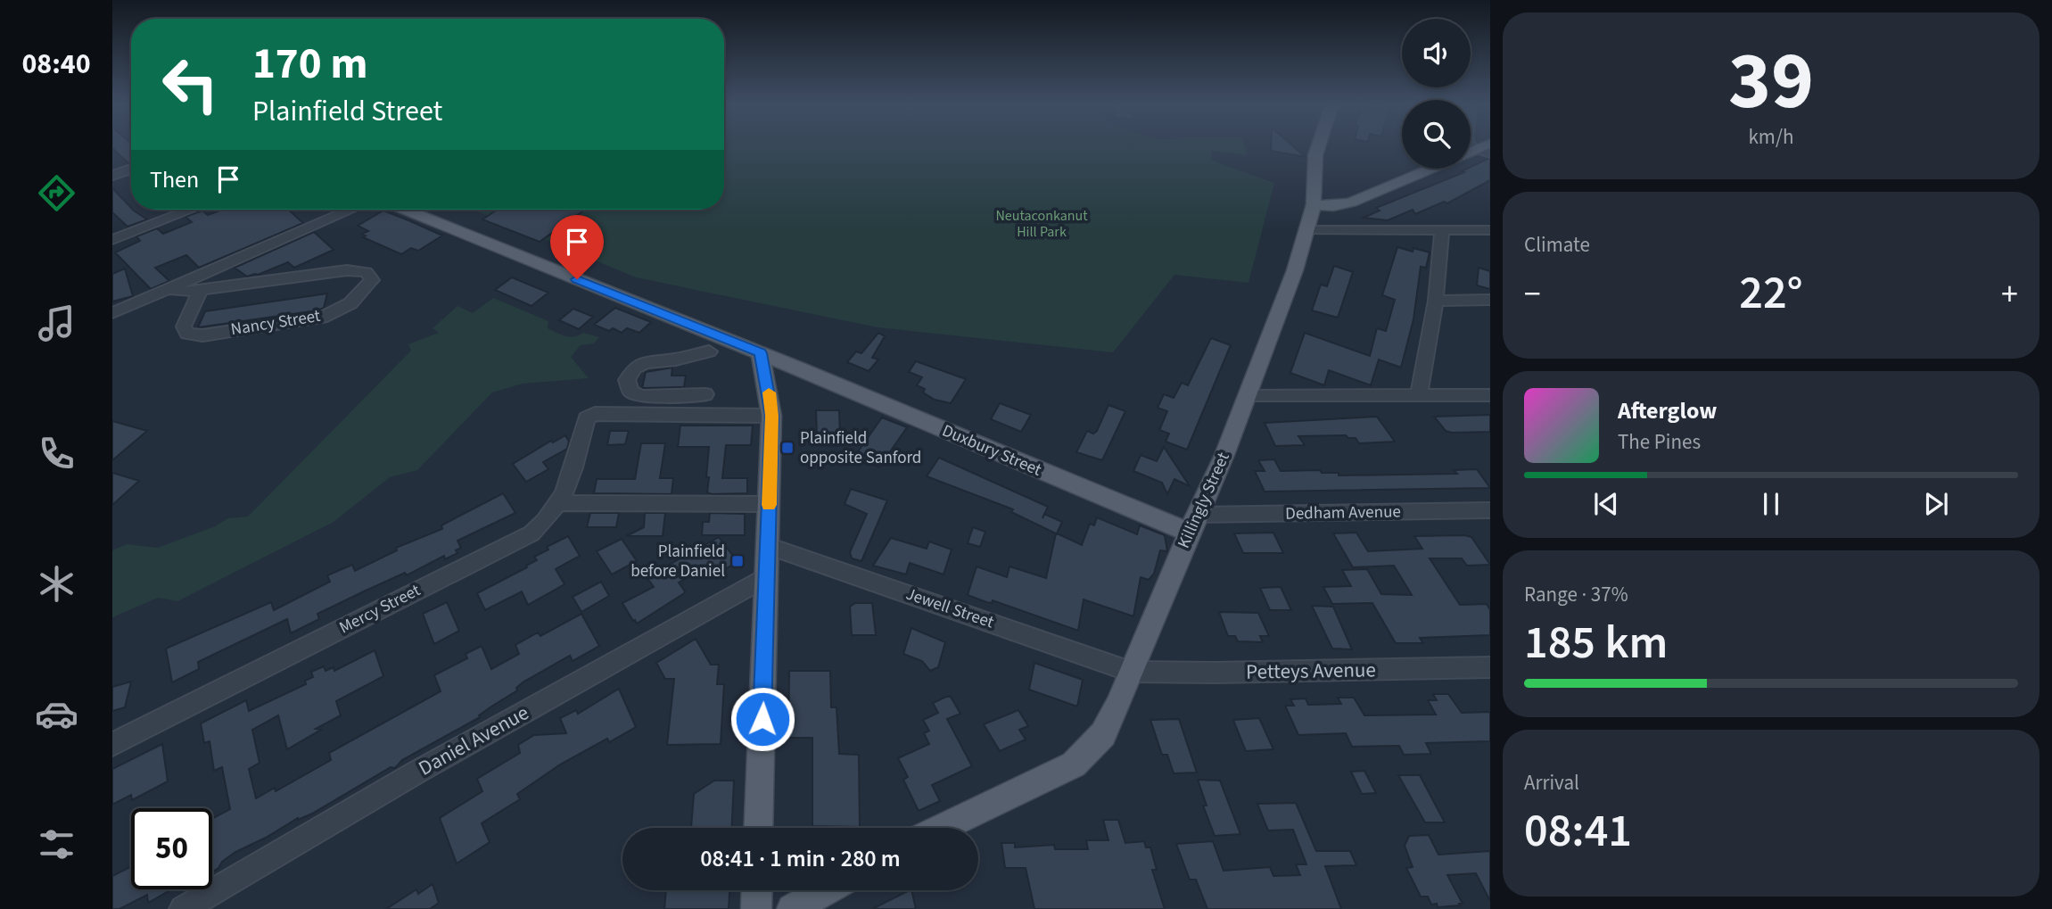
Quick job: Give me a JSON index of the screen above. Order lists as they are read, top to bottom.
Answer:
{
  "streets": {
    "main road": ["Duxbury Street", "Killingly Street"],
    "street": [
      "Nancy Street",
      "Dedham Avenue",
      "Jewell Street",
      "Mercy Street",
      "Petteys Avenue",
      "Daniel Avenue"
    ]
  },
  "crossings": [
    ["Duxbury Street", "Killingly Street"],
    ["Duxbury Street", "Dedham Avenue"],
    ["Killingly Street", "Dedham Avenue"],
    ["Killingly Street", "Jewell Street"],
    ["Killingly Street", "Petteys Avenue"],
    ["Jewell Street", "Petteys Avenue"]
  ],
  "parks": ["Neutaconkanut Hill Park"],
  "places": {
    "transit": ["Plainfield opposite Sanford", "Plainfield before Daniel"]
  },
  "page": {
    "tabs": "08:40",
    "tile": [
      ["39", "km/h"],
      "Climate",
      ["Range · 37%", "185 km"],
      ["Arrival", "08:41"]
    ],
    "turn": ["170 m", "Plainfield Street"],
    "then": "Then",
    "heat": ["−", "22°", "+"],
    "song": ["Afterglow", "The Pines"],
    "limit": "50",
    "trip": "08:41 · 1 min · 280 m"
  }
}
